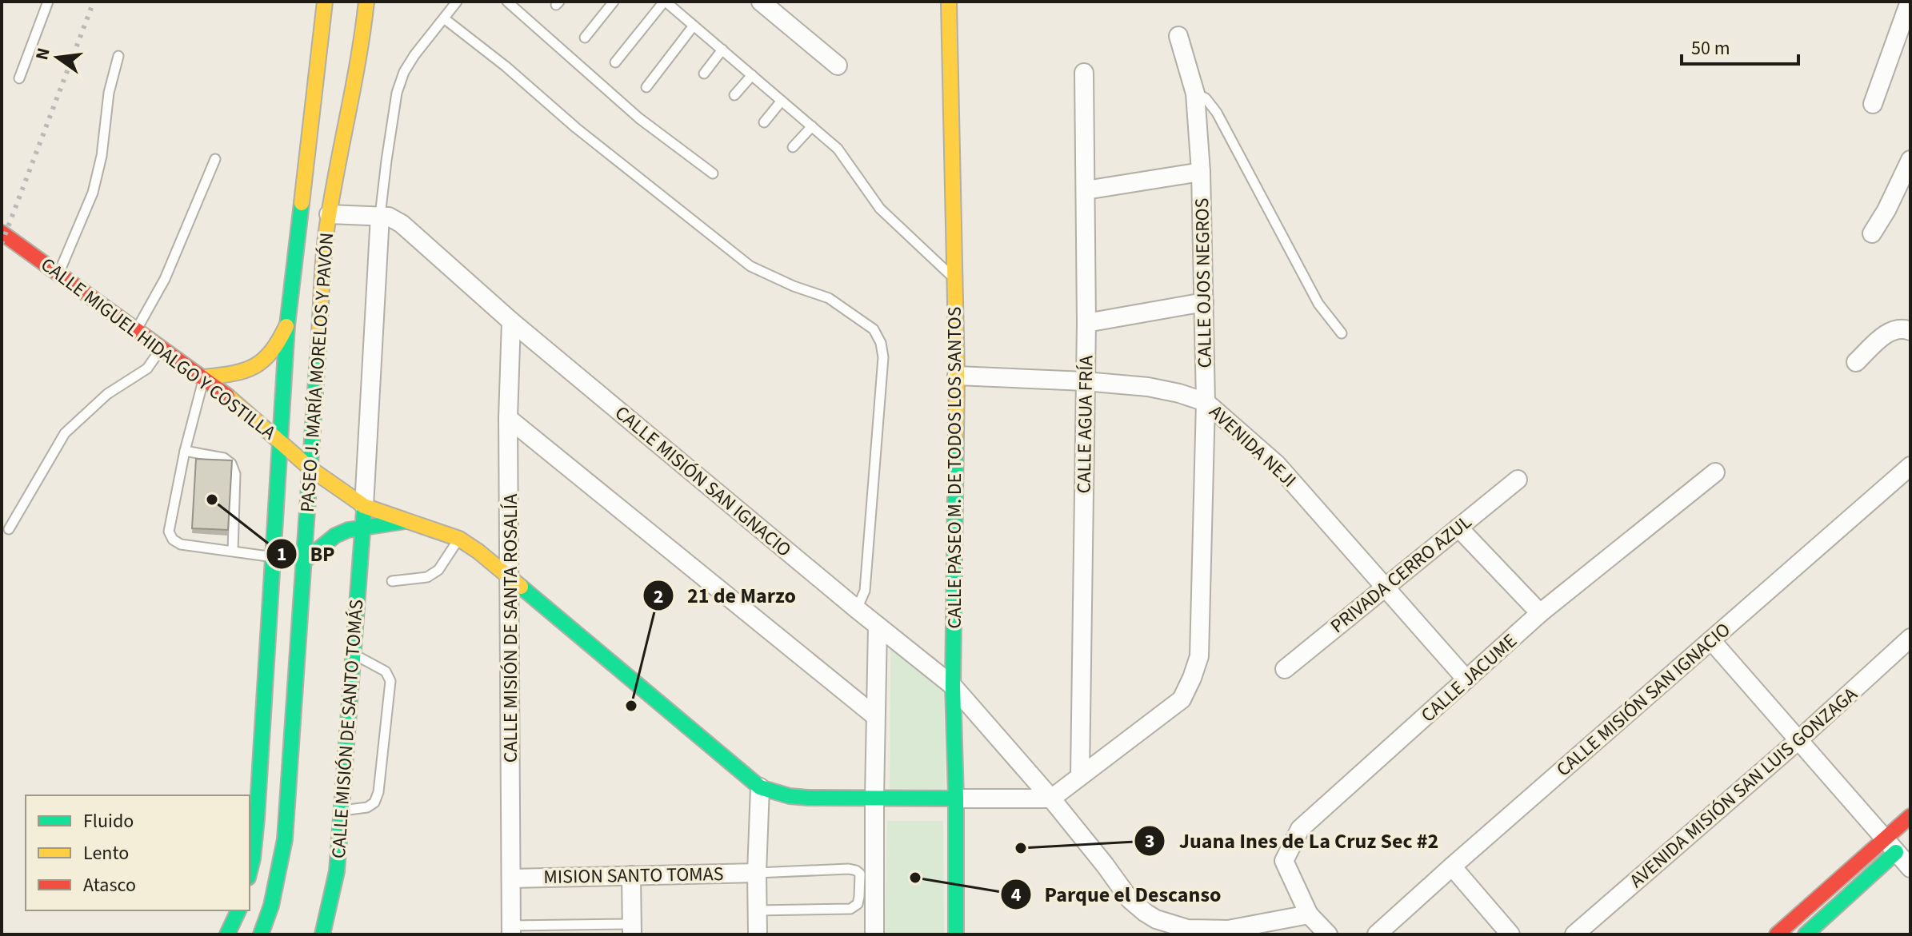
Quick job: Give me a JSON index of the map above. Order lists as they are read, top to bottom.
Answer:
{
  "streets": {
    "main road": [
      "CALLE MIGUEL HIDALGO Y COSTILLA",
      "PASEO J. MARÍA MORELOS Y PAVÓN",
      "CALLE PASEO M. DE TODOS LOS SANTOS",
      "CALLE MISIÓN DE SANTO TOMÁS"
    ],
    "street": [
      "CALLE OJOS NEGROS",
      "CALLE AGUA FRÍA",
      "AVENIDA NEJI",
      "CALLE MISIÓN SAN IGNACIO",
      "PRIVADA CERRO AZUL",
      "CALLE MISIÓN DE SANTA ROSALÍA",
      "CALLE JACUME",
      "AVENIDA MISIÓN SAN LUIS GONZAGA",
      "MISION SANTO TOMAS"
    ]
  },
  "crossings": [
    ["CALLE OJOS NEGROS", "CALLE AGUA FRÍA"],
    ["CALLE OJOS NEGROS", "AVENIDA NEJI"],
    ["CALLE MIGUEL HIDALGO Y COSTILLA", "PASEO J. MARÍA MORELOS Y PAVÓN"],
    ["CALLE MIGUEL HIDALGO Y COSTILLA", "CALLE MISIÓN DE SANTA ROSALÍA"],
    ["CALLE MIGUEL HIDALGO Y COSTILLA", "CALLE MISIÓN DE SANTO TOMÁS"],
    ["PASEO J. MARÍA MORELOS Y PAVÓN", "CALLE MISIÓN SAN IGNACIO"],
    ["CALLE AGUA FRÍA", "AVENIDA NEJI"],
    ["AVENIDA NEJI", "CALLE PASEO M. DE TODOS LOS SANTOS"],
    ["AVENIDA NEJI", "PRIVADA CERRO AZUL"],
    ["AVENIDA NEJI", "CALLE JACUME"],
    ["CALLE PASEO M. DE TODOS LOS SANTOS", "CALLE MISIÓN SAN IGNACIO"],
    ["CALLE MISIÓN SAN IGNACIO", "CALLE MISIÓN DE SANTA ROSALÍA"],
    ["CALLE MISIÓN SAN IGNACIO", "CALLE JACUME"],
    ["CALLE MISIÓN SAN IGNACIO", "CALLE MISIÓN DE SANTO TOMÁS"],
    ["CALLE MISIÓN DE SANTA ROSALÍA", "MISION SANTO TOMAS"]
  ],
  "places": [
    "BP",
    "21 de Marzo",
    "Juana Ines de La Cruz Sec #2",
    "Parque el Descanso"
  ],
  "legend": ["Fluido", "Lento", "Atasco"],
  "scale_bar": "50 m",
  "north": "left"
}
